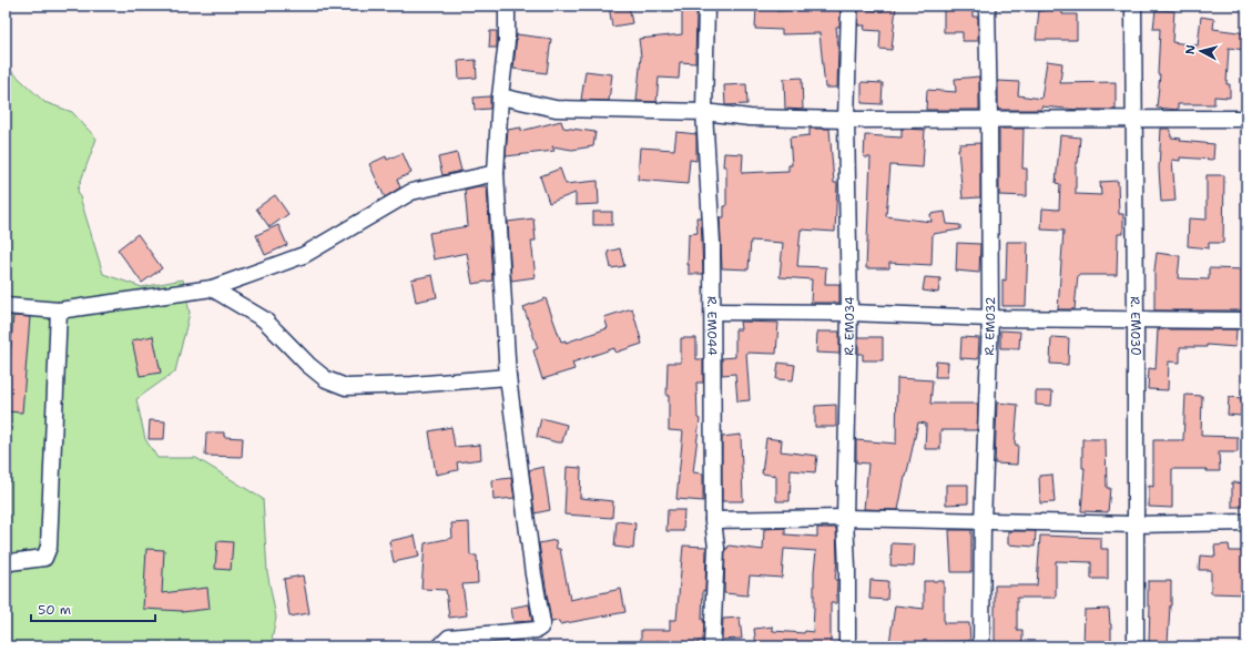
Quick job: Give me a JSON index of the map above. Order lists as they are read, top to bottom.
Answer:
{
  "streets": {
    "street": [
      "R. EM044",
      "R. EM034",
      "R. EM032",
      "R. EM030"
    ]
  },
  "scale_bar": "50 m",
  "north": "left"
}
